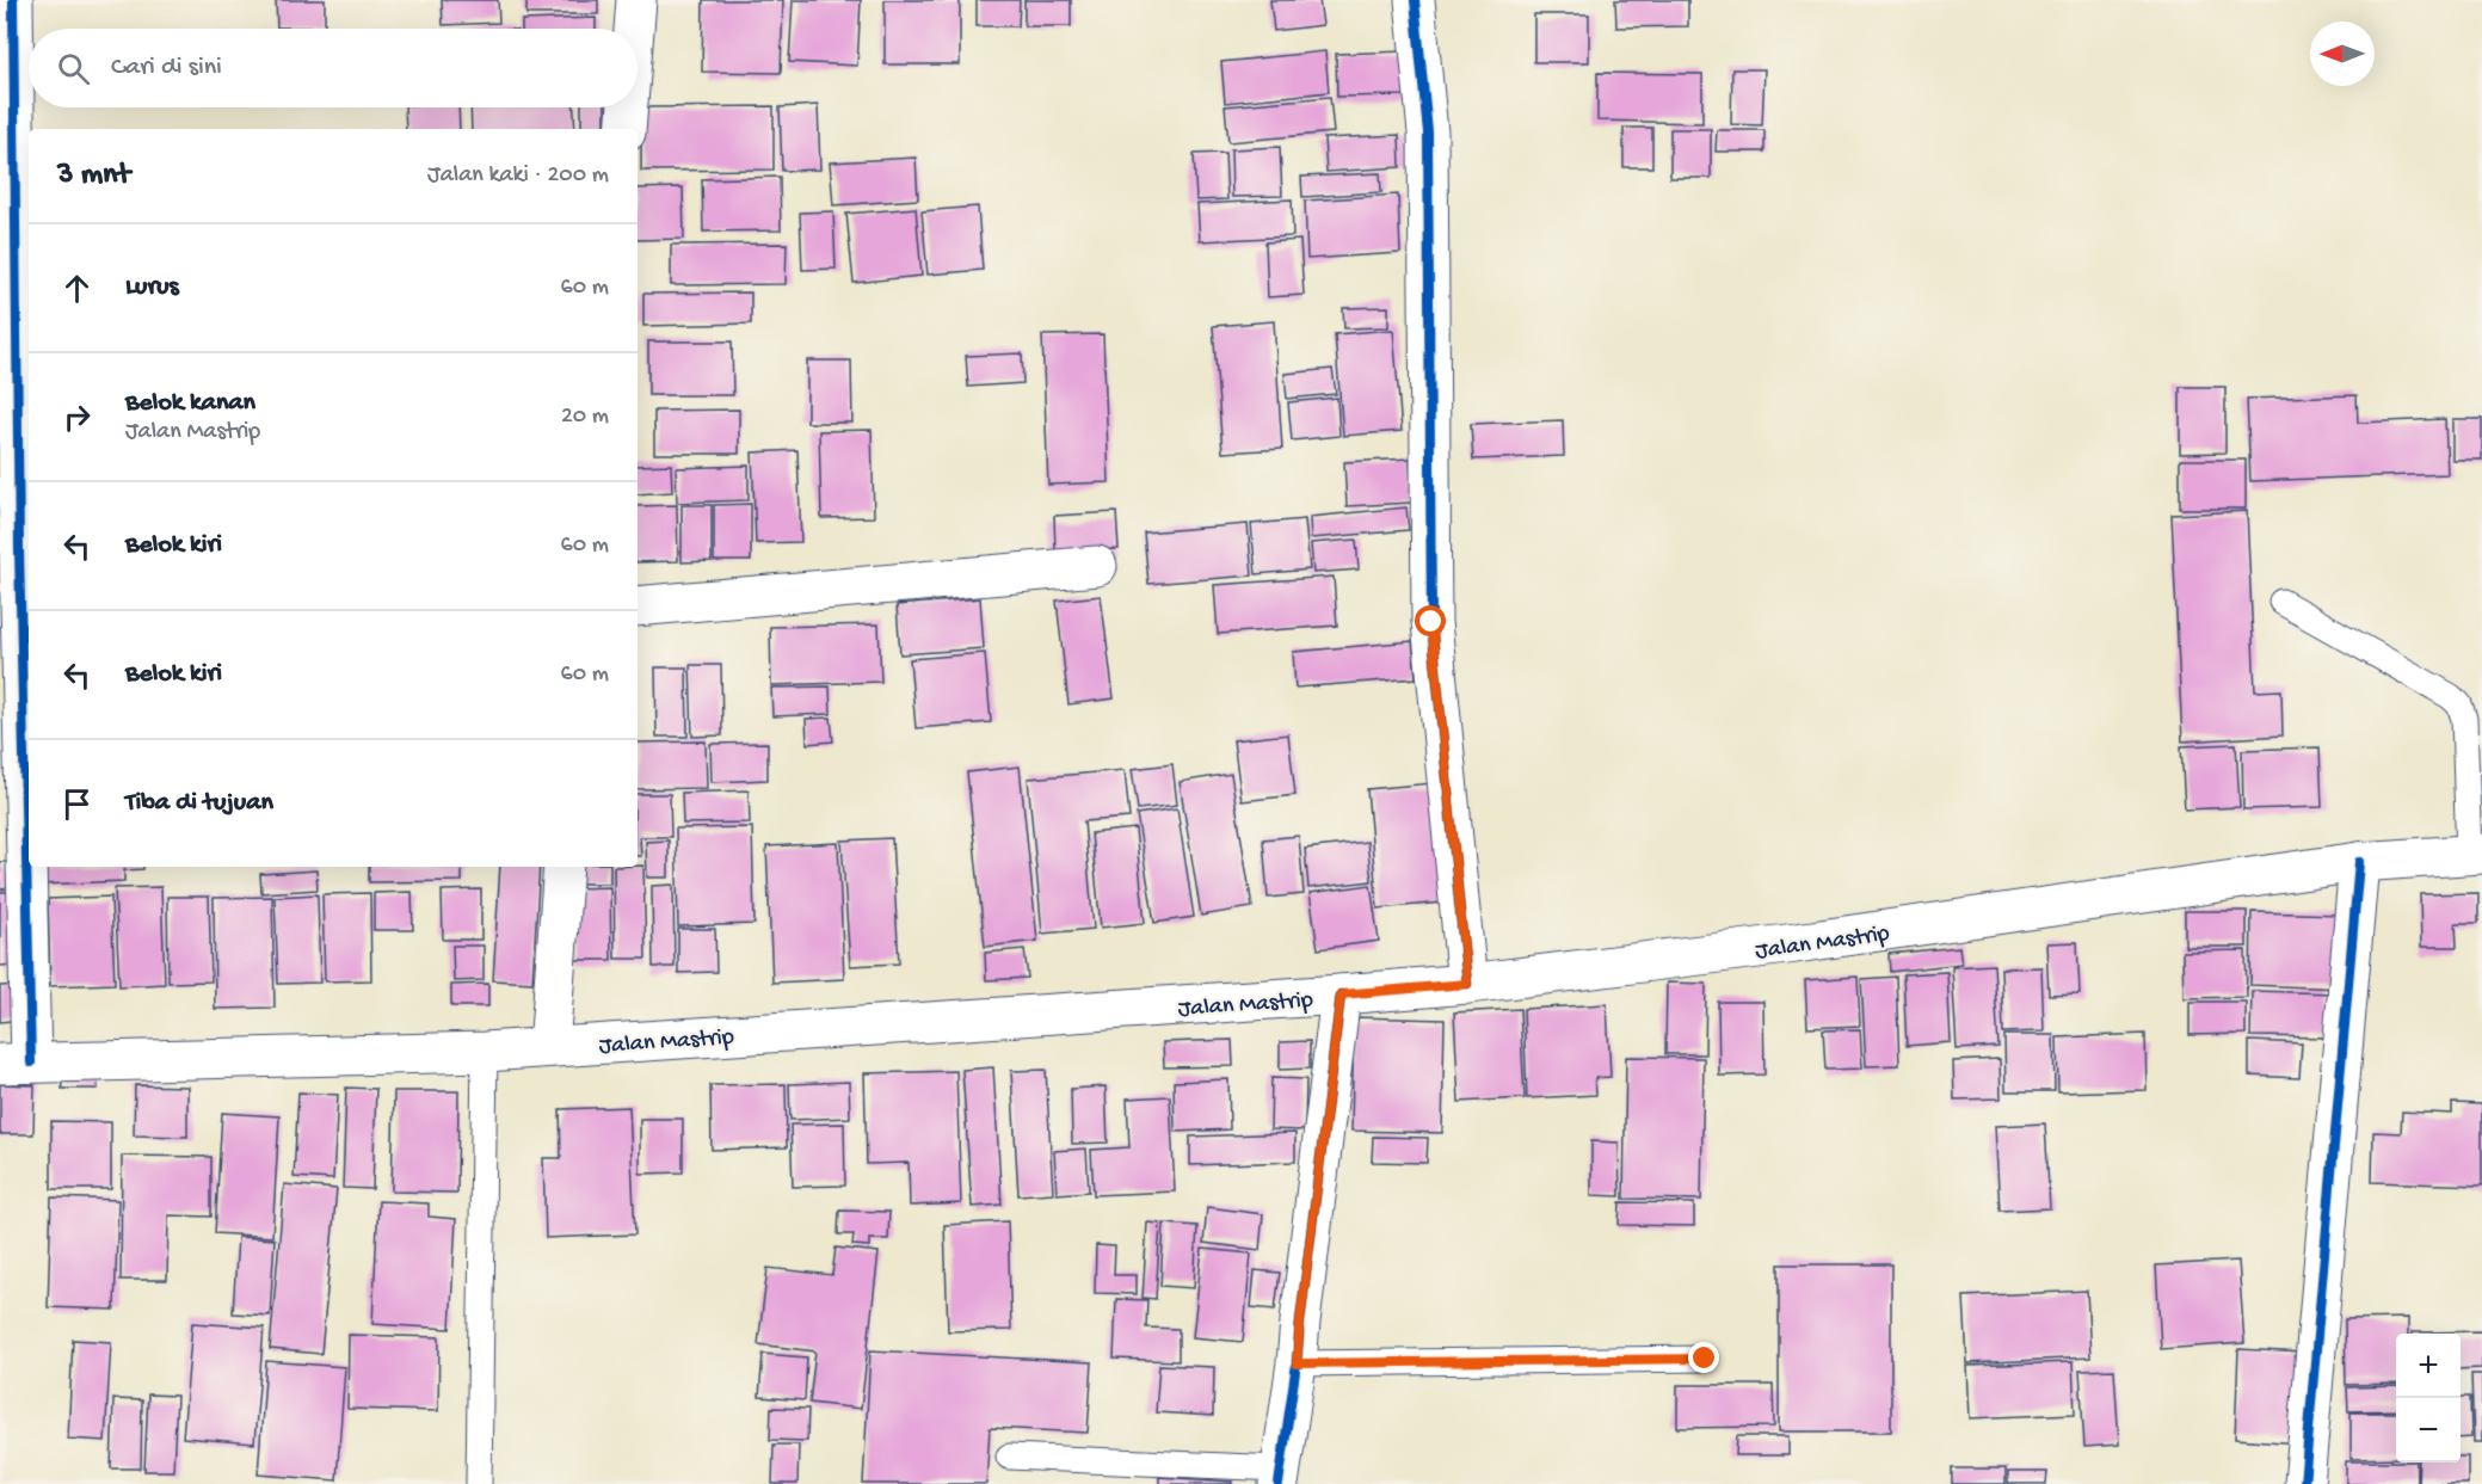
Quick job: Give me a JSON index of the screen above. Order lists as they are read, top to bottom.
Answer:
{
  "streets": {
    "street": ["Jalan Mastrip"]
  },
  "north": "left",
  "page": {
    "search": "Cari di sini",
    "heading": ["3 mnt", "Jalan kaki · 200 m"],
    "list": [
      ["Lurus", "60 m"],
      ["Belok kanan", "Jalan Mastrip", "20 m"],
      ["Belok kiri", "60 m"],
      ["Belok kiri", "60 m"],
      "Tiba di tujuan"
    ],
    "map_buttons": ["+", "−"]
  }
}
